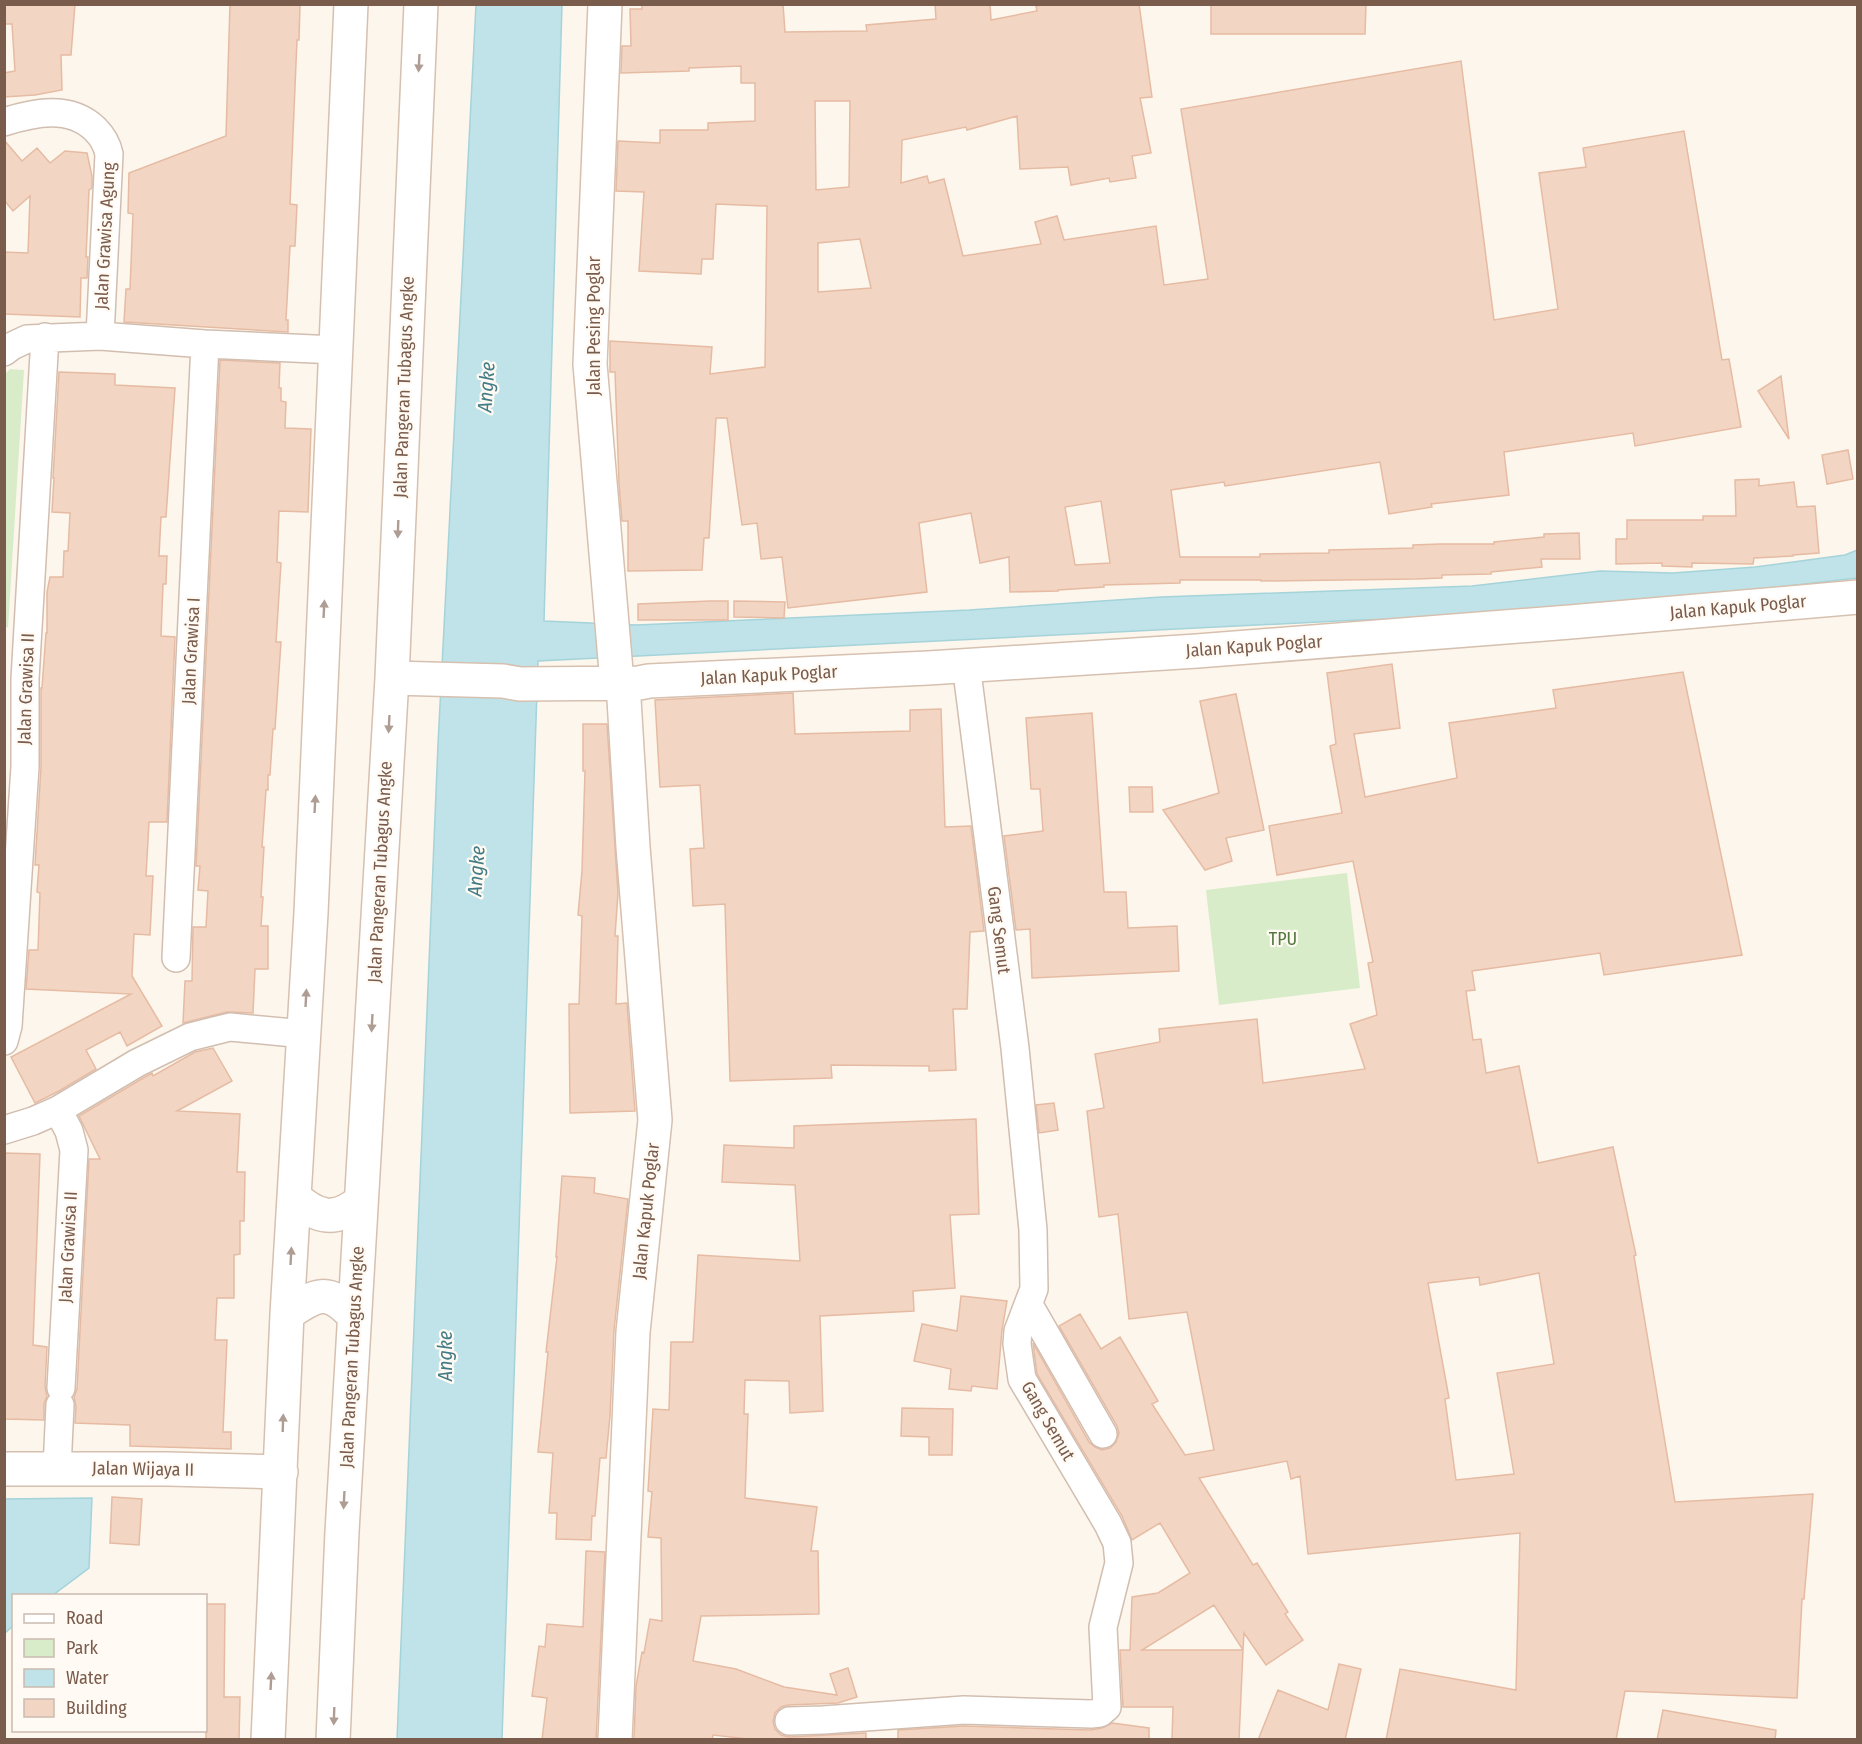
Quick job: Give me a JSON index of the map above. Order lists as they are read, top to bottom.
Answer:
{
  "streets": {
    "main road": [
      "Jalan Pesing Poglar",
      "Jalan Pangeran Tubagus Angke",
      "Jalan Kapuk Poglar",
      "Jalan Wijaya II"
    ],
    "street": [
      "Jalan Grawisa Agung",
      "Jalan Grawisa I",
      "Jalan Grawisa II",
      "Gang Semut"
    ]
  },
  "crossings": [
    ["Jalan Grawisa Agung", "Jalan Grawisa I"],
    ["Jalan Grawisa Agung", "Jalan Grawisa II"],
    ["Jalan Pesing Poglar", "Jalan Kapuk Poglar"],
    ["Jalan Kapuk Poglar", "Gang Semut"],
    ["Jalan Grawisa II", "Jalan Wijaya II"]
  ],
  "water": ["Angke"],
  "parks": ["TPU"],
  "legend": [
    "Road",
    "Park",
    "Water",
    "Building"
  ]
}
